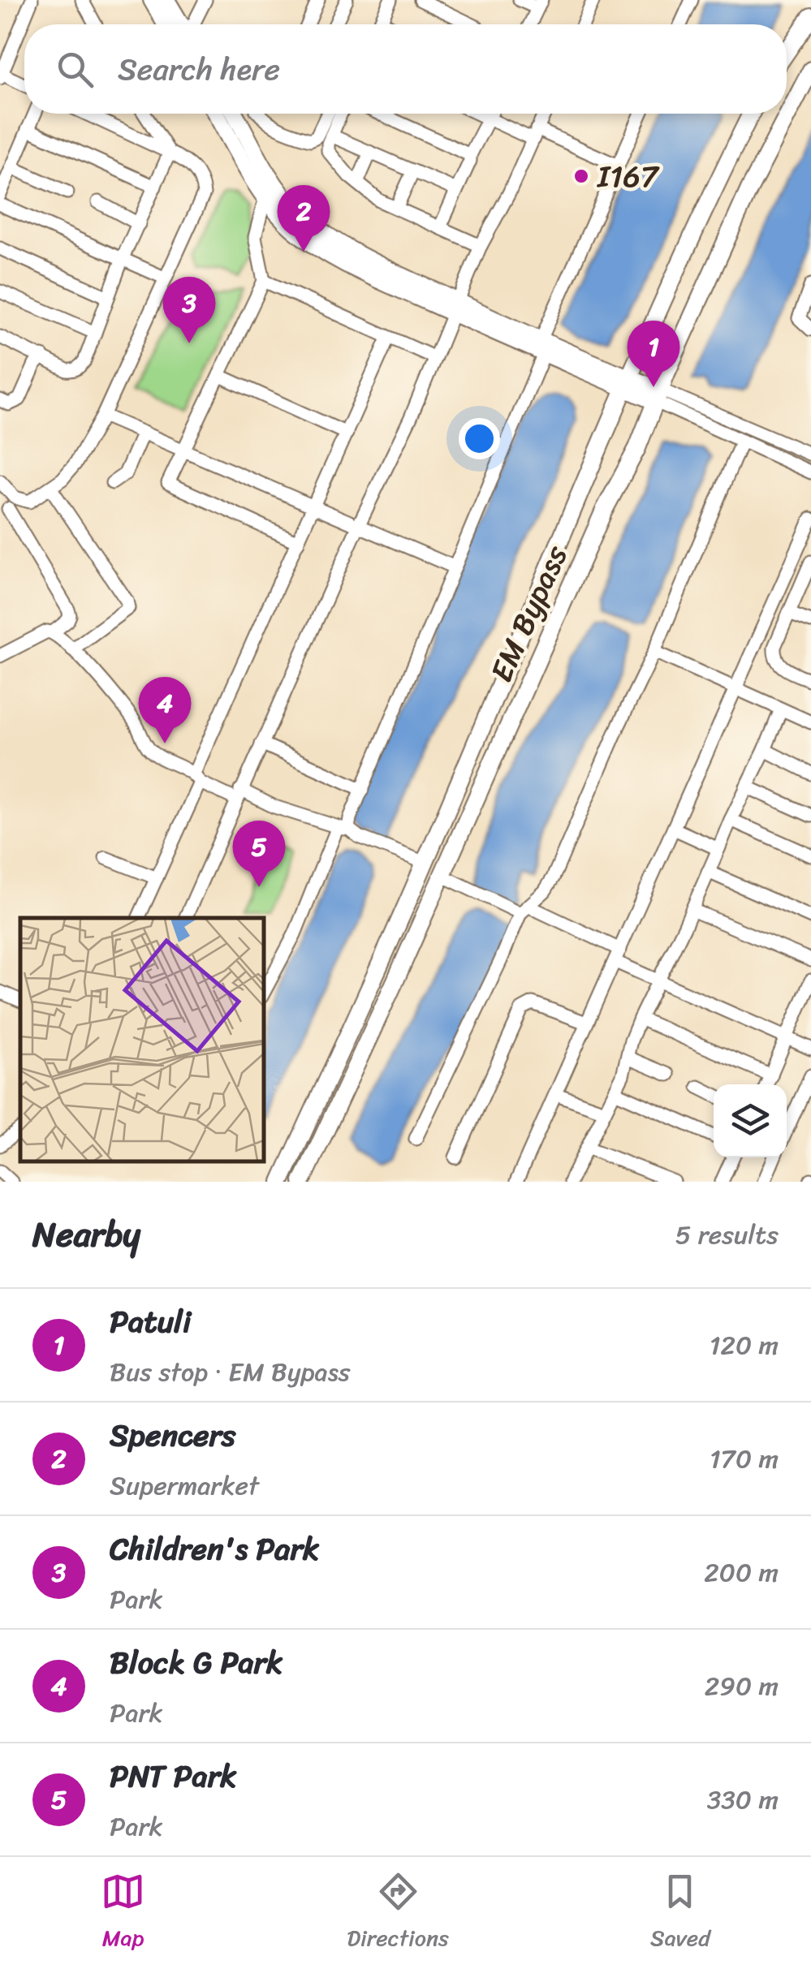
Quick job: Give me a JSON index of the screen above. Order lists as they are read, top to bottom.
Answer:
{
  "streets": {
    "main road": ["EM Bypass"]
  },
  "places": ["I167"],
  "page": {
    "search": "Search here",
    "pins": [
      "2",
      "3",
      "1",
      "4",
      "5"
    ],
    "heading": ["Nearby", "5 results"],
    "list": [
      {
        "mark": "1",
        "name": "Patuli",
        "note": "Bus stop · EM Bypass",
        "value": "120 m"
      },
      {
        "mark": "2",
        "name": "Spencers",
        "note": "Supermarket",
        "value": "170 m"
      },
      {
        "mark": "3",
        "name": "Children's Park",
        "note": "Park",
        "value": "200 m"
      },
      {
        "mark": "4",
        "name": "Block G Park",
        "note": "Park",
        "value": "290 m"
      },
      {
        "mark": "5",
        "name": "PNT Park",
        "note": "Park",
        "value": "330 m"
      }
    ],
    "nav": ["Map", "Directions", "Saved"]
  }
}
